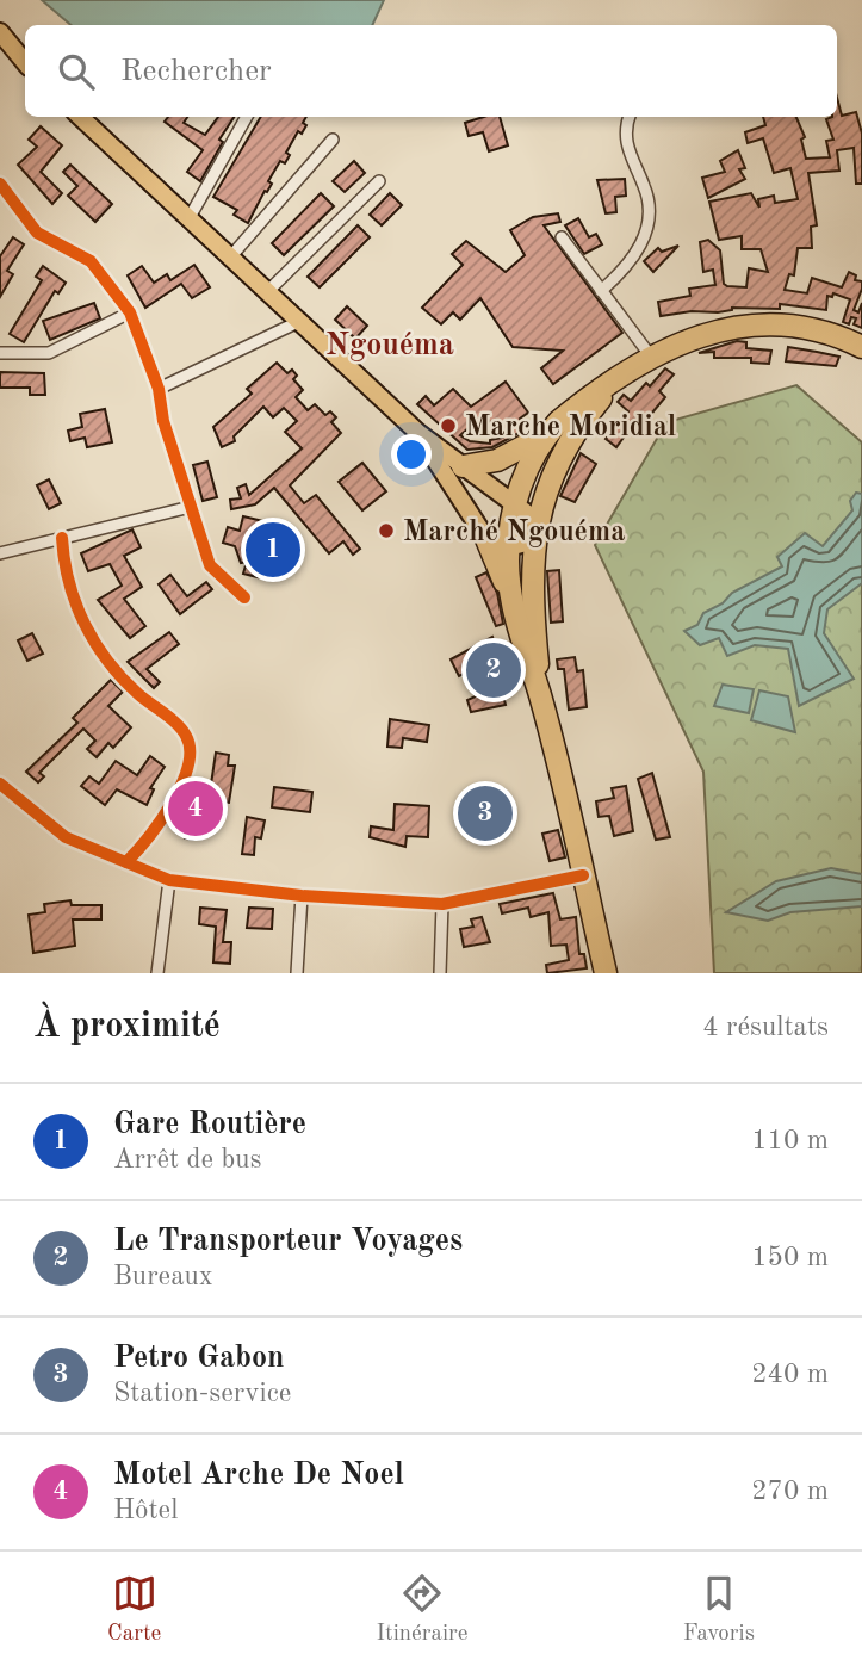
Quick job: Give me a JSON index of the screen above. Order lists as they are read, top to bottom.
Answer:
{
  "districts": ["Ngouéma"],
  "places": ["Marche Moridial", "Marché Ngouéma"],
  "page": {
    "search": "Rechercher",
    "pins": [
      "1",
      "2",
      "4",
      "3"
    ],
    "heading": ["À proximité", "4 résultats"],
    "list": [
      {
        "mark": "1",
        "name": "Gare Routière",
        "note": "Arrêt de bus",
        "value": "110 m"
      },
      {
        "mark": "2",
        "name": "Le Transporteur Voyages",
        "note": "Bureaux",
        "value": "150 m"
      },
      {
        "mark": "3",
        "name": "Petro Gabon",
        "note": "Station-service",
        "value": "240 m"
      },
      {
        "mark": "4",
        "name": "Motel Arche De Noel",
        "note": "Hôtel",
        "value": "270 m"
      }
    ],
    "nav": ["Carte", "Itinéraire", "Favoris"]
  }
}
